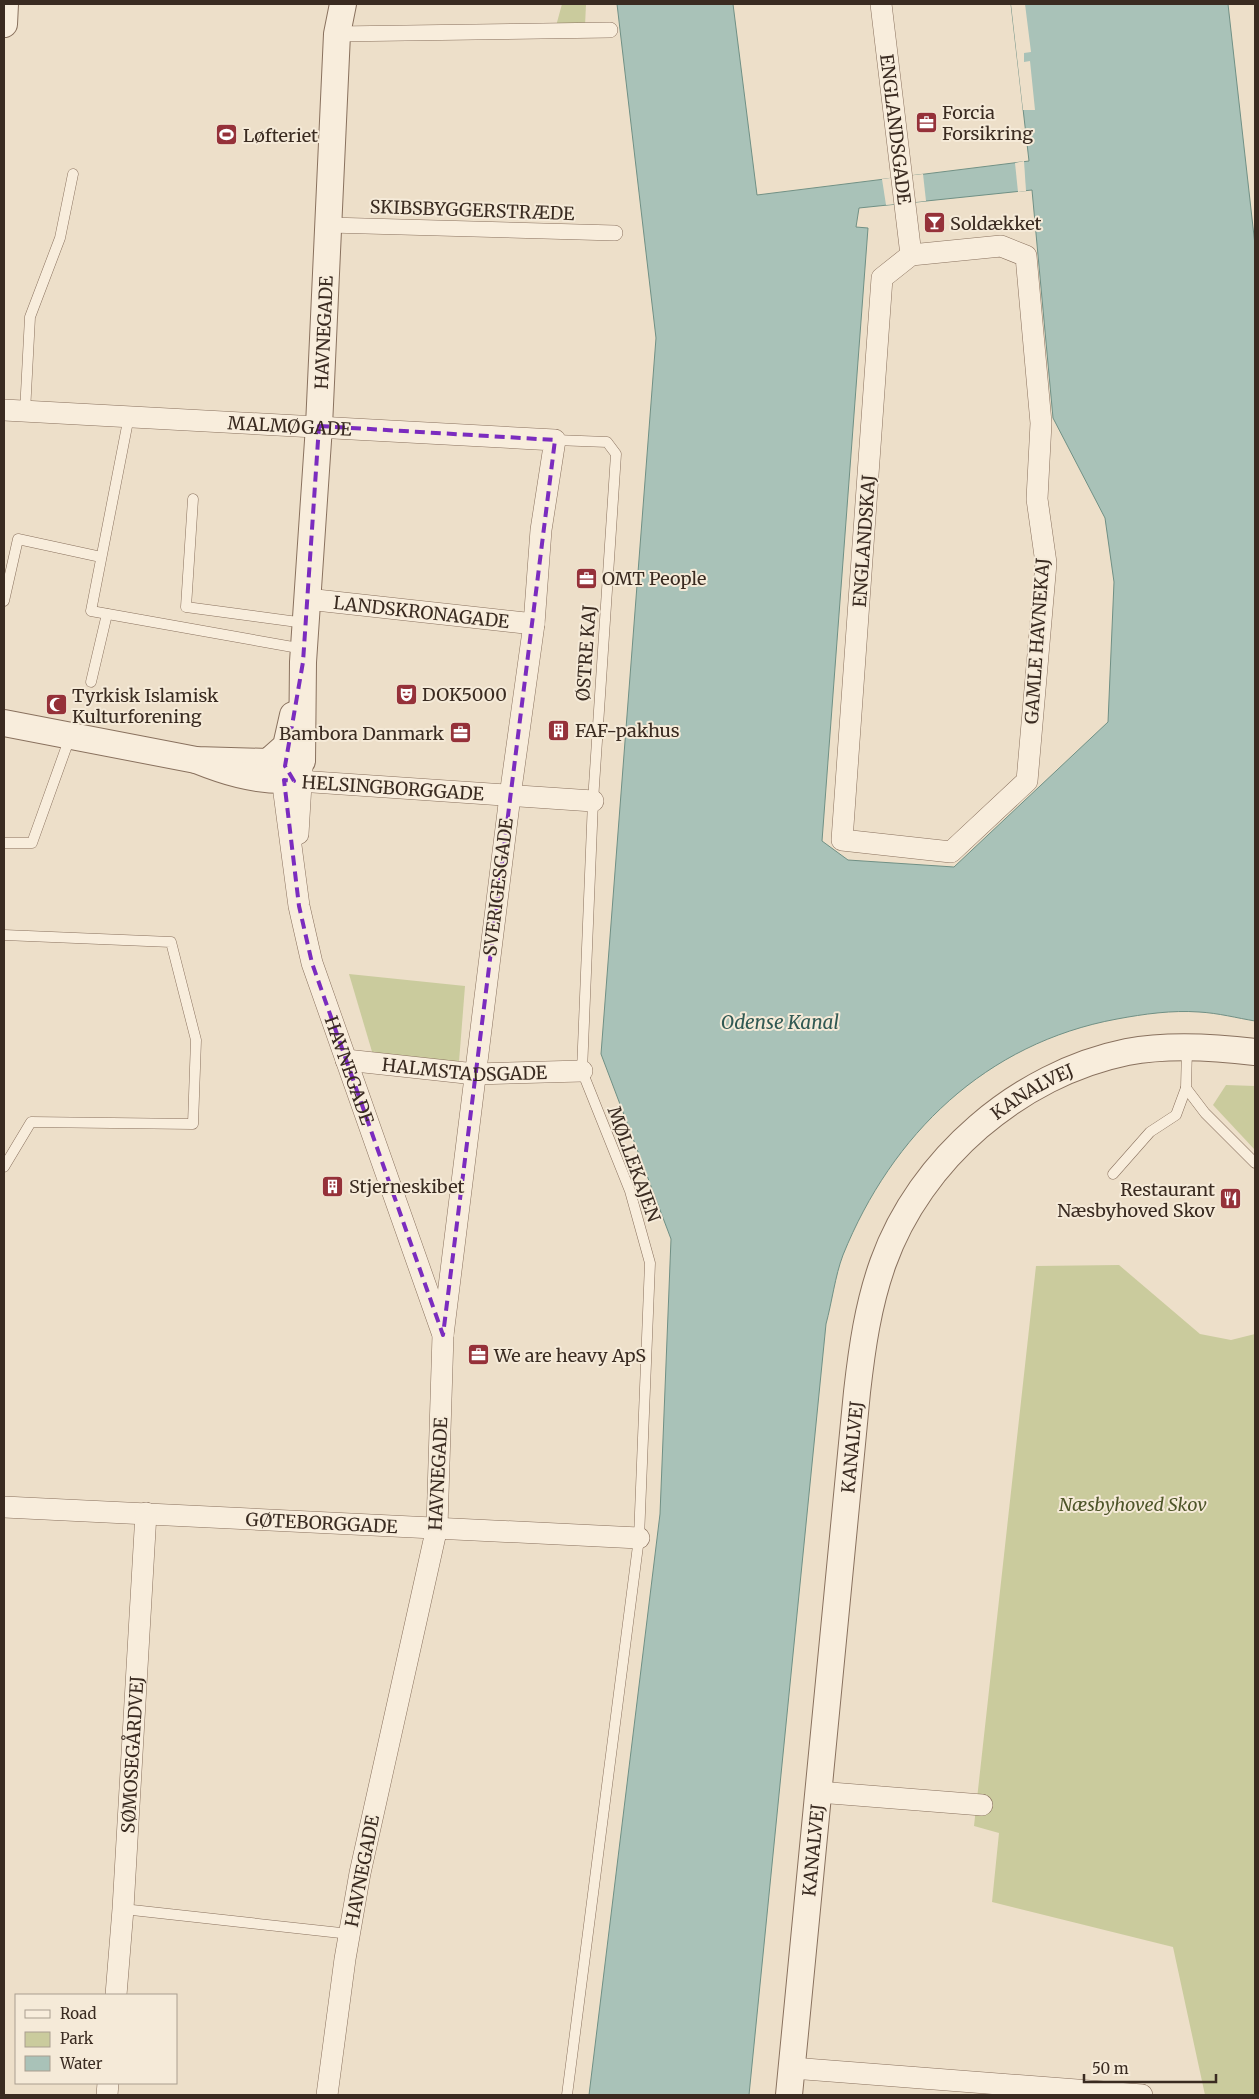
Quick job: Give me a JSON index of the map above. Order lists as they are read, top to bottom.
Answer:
{
  "streets": {
    "street": [
      "ENGLANDSGADE",
      "SKIBSBYGGERSTRÆDE",
      "HAVNEGADE",
      "MALMØGADE",
      "ENGLANDSKAJ",
      "LANDSKRONAGADE",
      "GAMLE HAVNEKAJ",
      "HELSINGBORGGADE",
      "SVERIGESGADE",
      "HALMSTADSGADE",
      "KANALVEJ",
      "GØTEBORGGADE",
      "SØMOSEGÅRDVEJ"
    ],
    "lane": ["ØSTRE KAJ", "MØLLEKAJEN"]
  },
  "crossings": [
    ["ENGLANDSGADE", "ENGLANDSKAJ"],
    ["ENGLANDSGADE", "GAMLE HAVNEKAJ"],
    ["SKIBSBYGGERSTRÆDE", "HAVNEGADE"],
    ["HAVNEGADE", "MALMØGADE"],
    ["HAVNEGADE", "LANDSKRONAGADE"],
    ["HAVNEGADE", "HELSINGBORGGADE"],
    ["HAVNEGADE", "SVERIGESGADE"],
    ["HAVNEGADE", "HALMSTADSGADE"],
    ["HAVNEGADE", "GØTEBORGGADE"],
    ["MALMØGADE", "ØSTRE KAJ"],
    ["MALMØGADE", "SVERIGESGADE"],
    ["ENGLANDSKAJ", "GAMLE HAVNEKAJ"],
    ["LANDSKRONAGADE", "SVERIGESGADE"],
    ["ØSTRE KAJ", "HELSINGBORGGADE"],
    ["ØSTRE KAJ", "SVERIGESGADE"],
    ["ØSTRE KAJ", "HALMSTADSGADE"],
    ["ØSTRE KAJ", "MØLLEKAJEN"],
    ["HELSINGBORGGADE", "SVERIGESGADE"],
    ["SVERIGESGADE", "HALMSTADSGADE"],
    ["HALMSTADSGADE", "MØLLEKAJEN"],
    ["MØLLEKAJEN", "GØTEBORGGADE"],
    ["GØTEBORGGADE", "SØMOSEGÅRDVEJ"]
  ],
  "water": ["Odense Kanal"],
  "parks": ["Næsbyhoved Skov"],
  "places": {
    "office": [
      "Forcia Forsikring",
      "OMT People",
      "Bambora Danmark",
      "We are heavy ApS"
    ],
    "sports": ["Løfteriet"],
    "bar": ["Soldækket"],
    "theatre": ["DOK5000"],
    "mosque": ["Tyrkisk Islamisk Kulturforening"],
    "building": ["FAF-pakhus", "Stjerneskibet"],
    "restaurant": ["Restaurant Næsbyhoved Skov"]
  },
  "legend": ["Road", "Park", "Water"],
  "scale_bar": "50 m"
}
